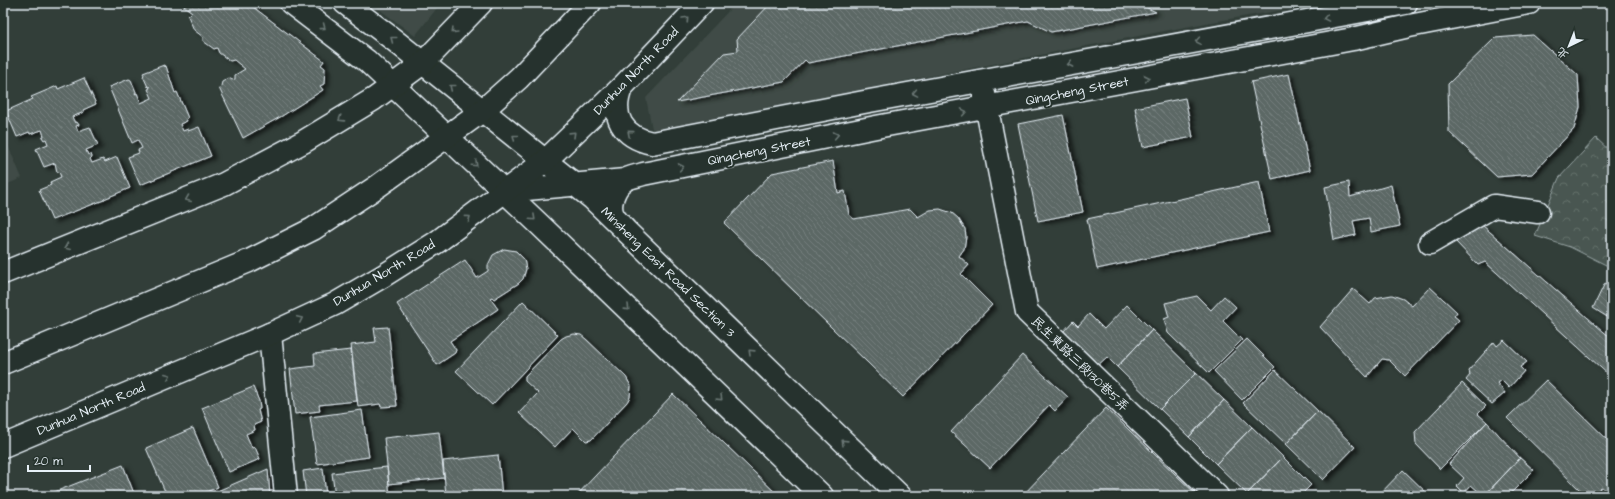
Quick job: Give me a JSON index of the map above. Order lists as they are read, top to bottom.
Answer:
{
  "streets": {
    "street": [
      "Dunhua North Road",
      "Qingcheng Street",
      "Minsheng East Road Section 3",
      "民生東路三段130巷5弄"
    ]
  },
  "crossings": [
    ["Dunhua North Road", "Qingcheng Street"],
    ["Dunhua North Road", "Minsheng East Road Section 3"],
    ["Qingcheng Street", "Minsheng East Road Section 3"],
    ["Qingcheng Street", "民生東路三段130巷5弄"]
  ],
  "scale_bar": "20 m",
  "north": "bottom left"
}
